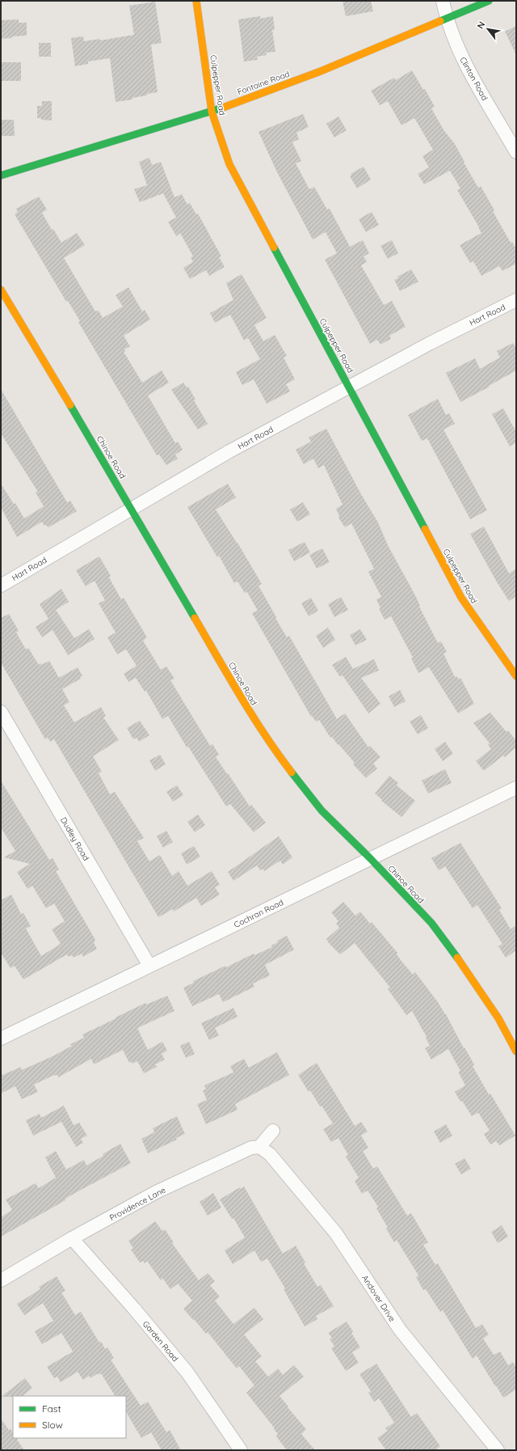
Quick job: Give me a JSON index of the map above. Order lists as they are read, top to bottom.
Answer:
{
  "streets": {
    "street": [
      "Clinton Road",
      "Fontaine Road",
      "Culpepper Road",
      "Hart Road",
      "Chinoe Road",
      "Dudley Road",
      "Cochran Road",
      "Providence Lane",
      "Andover Drive",
      "Garden Road"
    ]
  },
  "crossings": [
    ["Clinton Road", "Fontaine Road"],
    ["Fontaine Road", "Culpepper Road"],
    ["Culpepper Road", "Hart Road"],
    ["Hart Road", "Chinoe Road"],
    ["Chinoe Road", "Cochran Road"],
    ["Dudley Road", "Cochran Road"],
    ["Providence Lane", "Andover Drive"],
    ["Providence Lane", "Garden Road"]
  ],
  "legend": ["Fast", "Slow"],
  "north": "top left"
}
